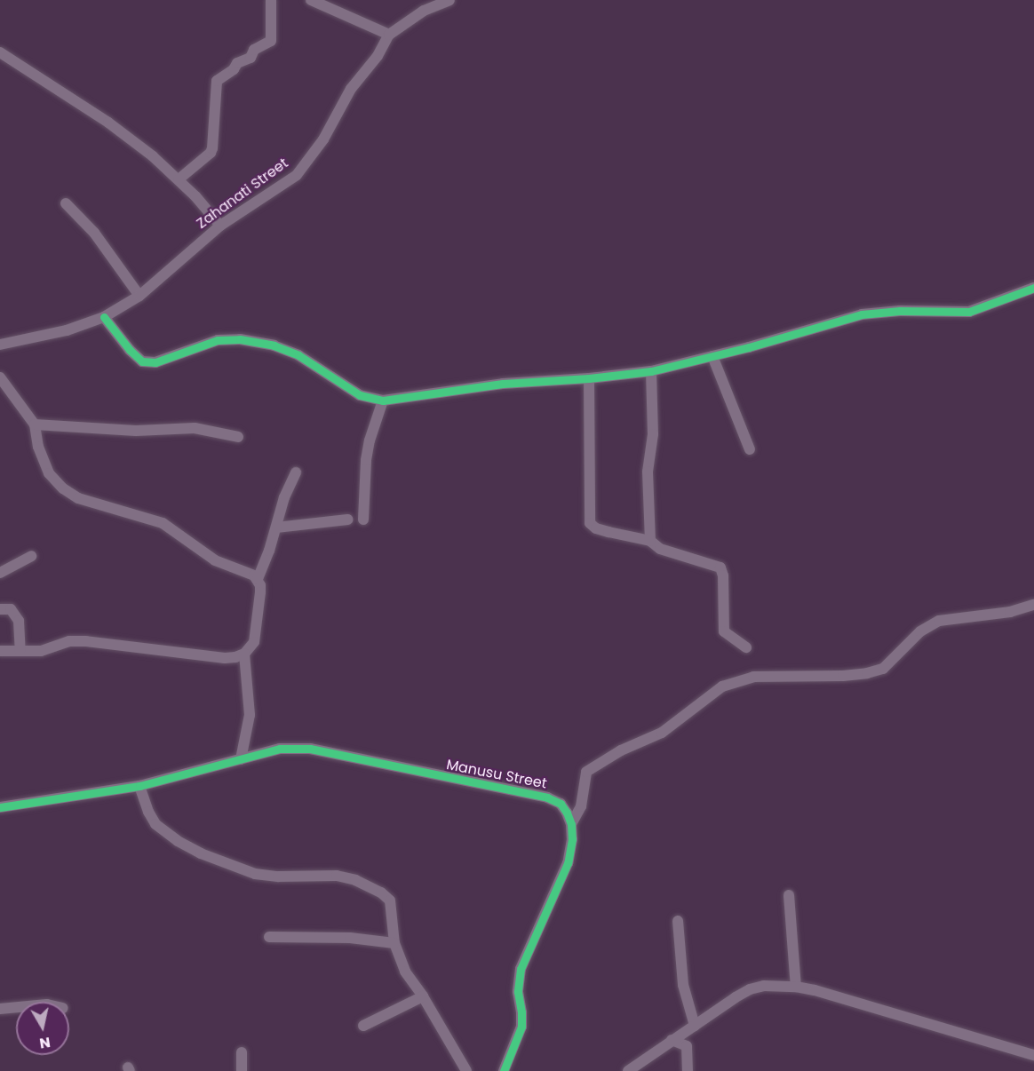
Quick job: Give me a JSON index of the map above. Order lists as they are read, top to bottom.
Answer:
{
  "streets": {
    "street": ["Zahanati Street", "Manusu Street"]
  },
  "north": "bottom"
}
